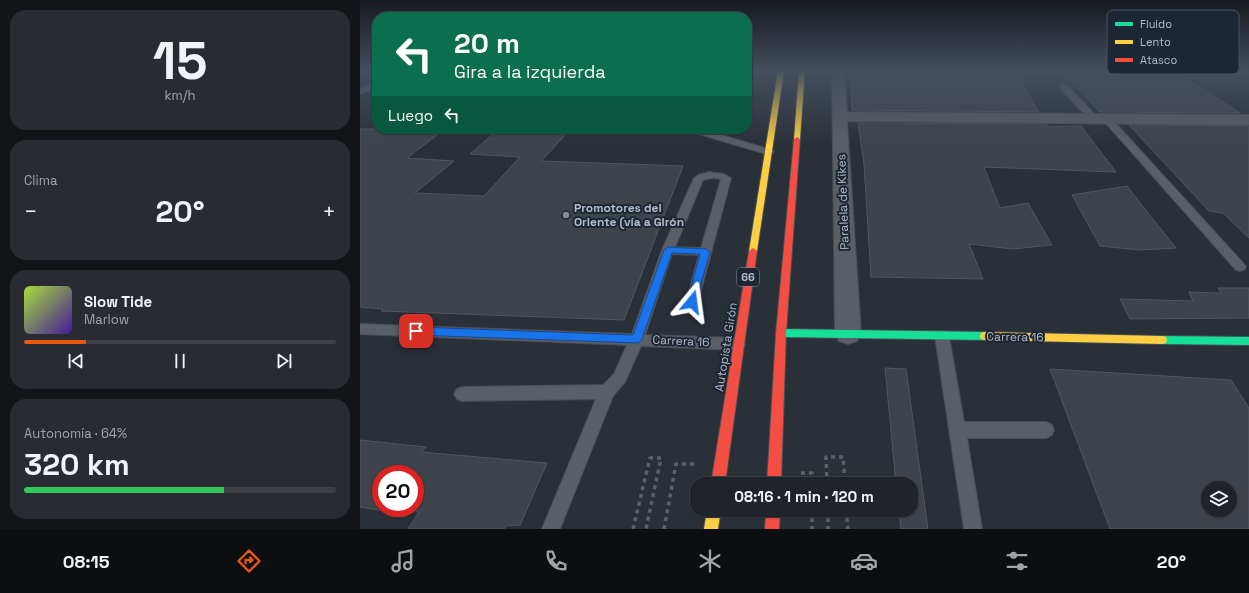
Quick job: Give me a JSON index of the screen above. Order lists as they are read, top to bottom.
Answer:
{
  "streets": {
    "main road": ["66", "Carrera 16", "Autopista Girón"],
    "street": ["Paralela de Kikes"]
  },
  "crossings": [
    ["Paralela de Kikes", "Carrera 16"],
    ["Carrera 16", "Autopista Girón"]
  ],
  "places": ["Promotores del Oriente (vía a Girón"],
  "legend": ["Fluido", "Lento", "Atasco"],
  "page": {
    "tile": [
      ["15", "km/h"],
      "Clima",
      ["Autonomía · 64%", "320 km"]
    ],
    "turn": ["20 m", "Gira a la izquierda"],
    "then": "Luego",
    "heat": ["−", "20°", "+"],
    "song": ["Slow Tide", "Marlow"],
    "limit": "20",
    "trip": "08:16 · 1 min · 120 m",
    "tabs": ["08:15", "20°"]
  }
}
